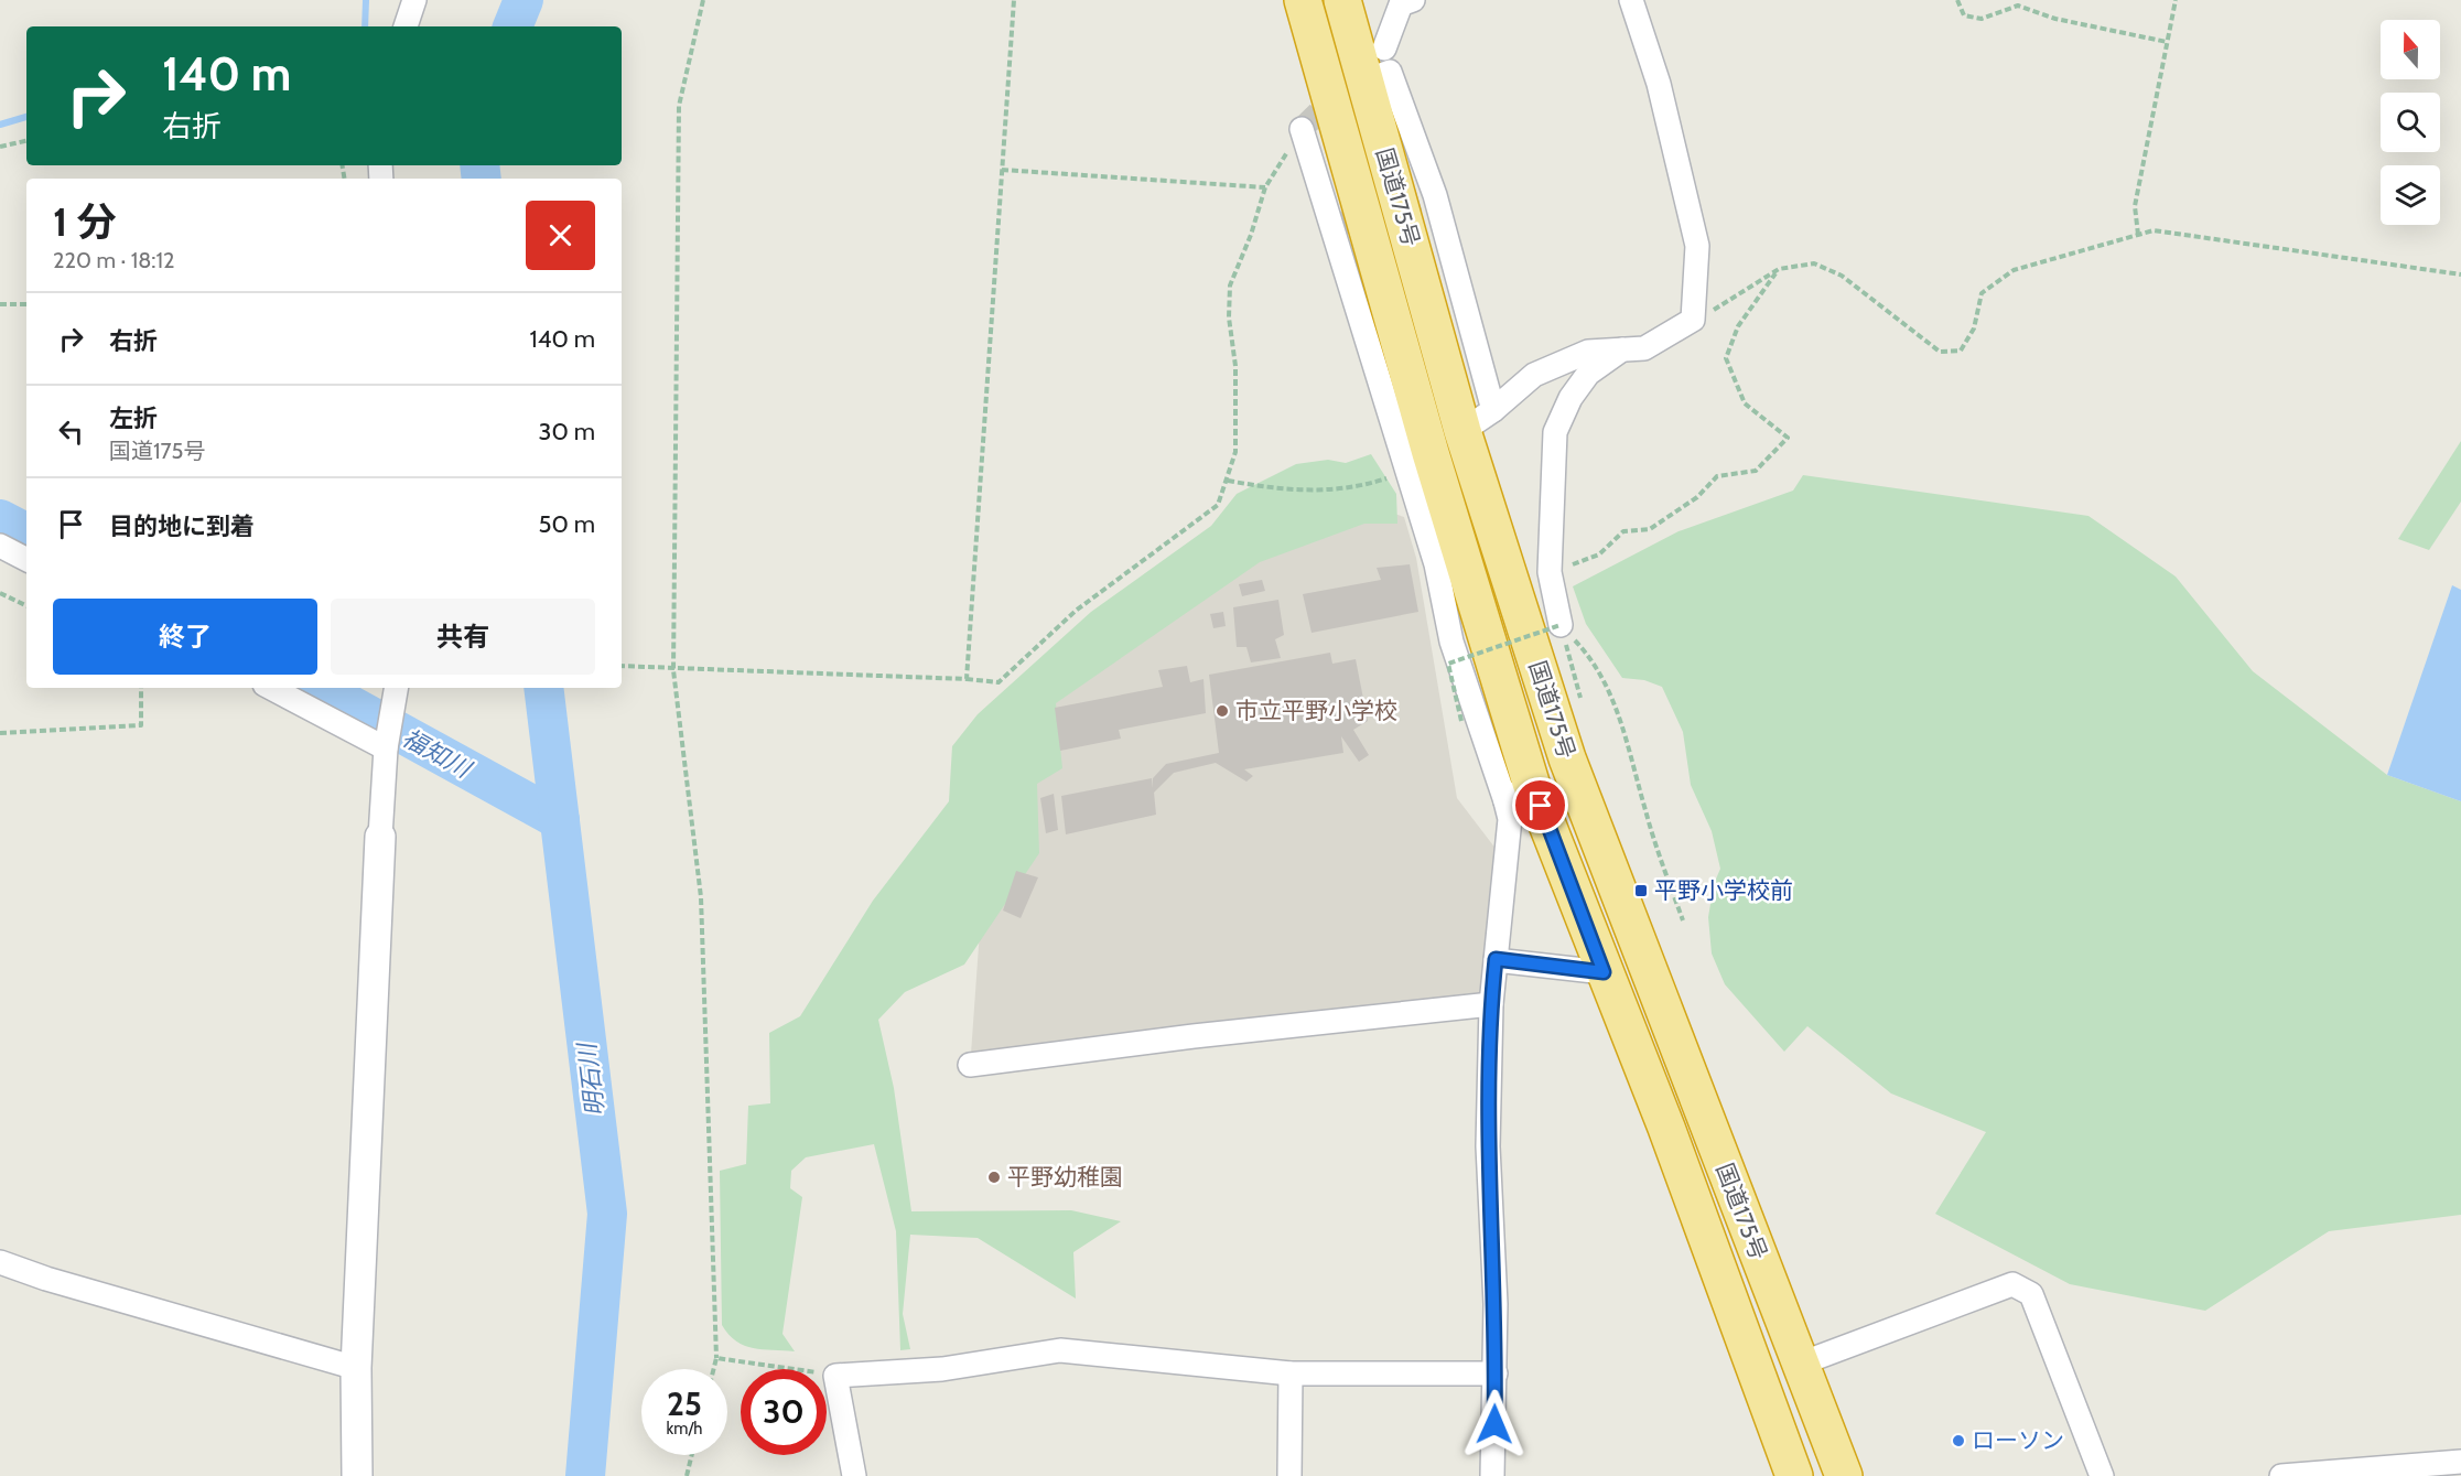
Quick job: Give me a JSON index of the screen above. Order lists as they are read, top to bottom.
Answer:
{
  "streets": {
    "highway": ["国道175号"]
  },
  "water": ["福知川", "明石川"],
  "places": {
    "other": ["市立平野小学校", "平野幼稚園", "ローソン"],
    "transit": ["平野小学校前"]
  },
  "north": "top",
  "page": {
    "turn": ["140 m", "右折"],
    "heading": ["1 分", "220 m · 18:12"],
    "list": [
      {
        "name": "右折",
        "value": "140 m"
      },
      {
        "name": "左折",
        "note": "国道175号",
        "value": "30 m"
      },
      {
        "name": "目的地に到着",
        "value": "50 m"
      }
    ],
    "buttons": ["終了", "共有"],
    "speed": "25 km/h",
    "limit": "30"
  }
}
